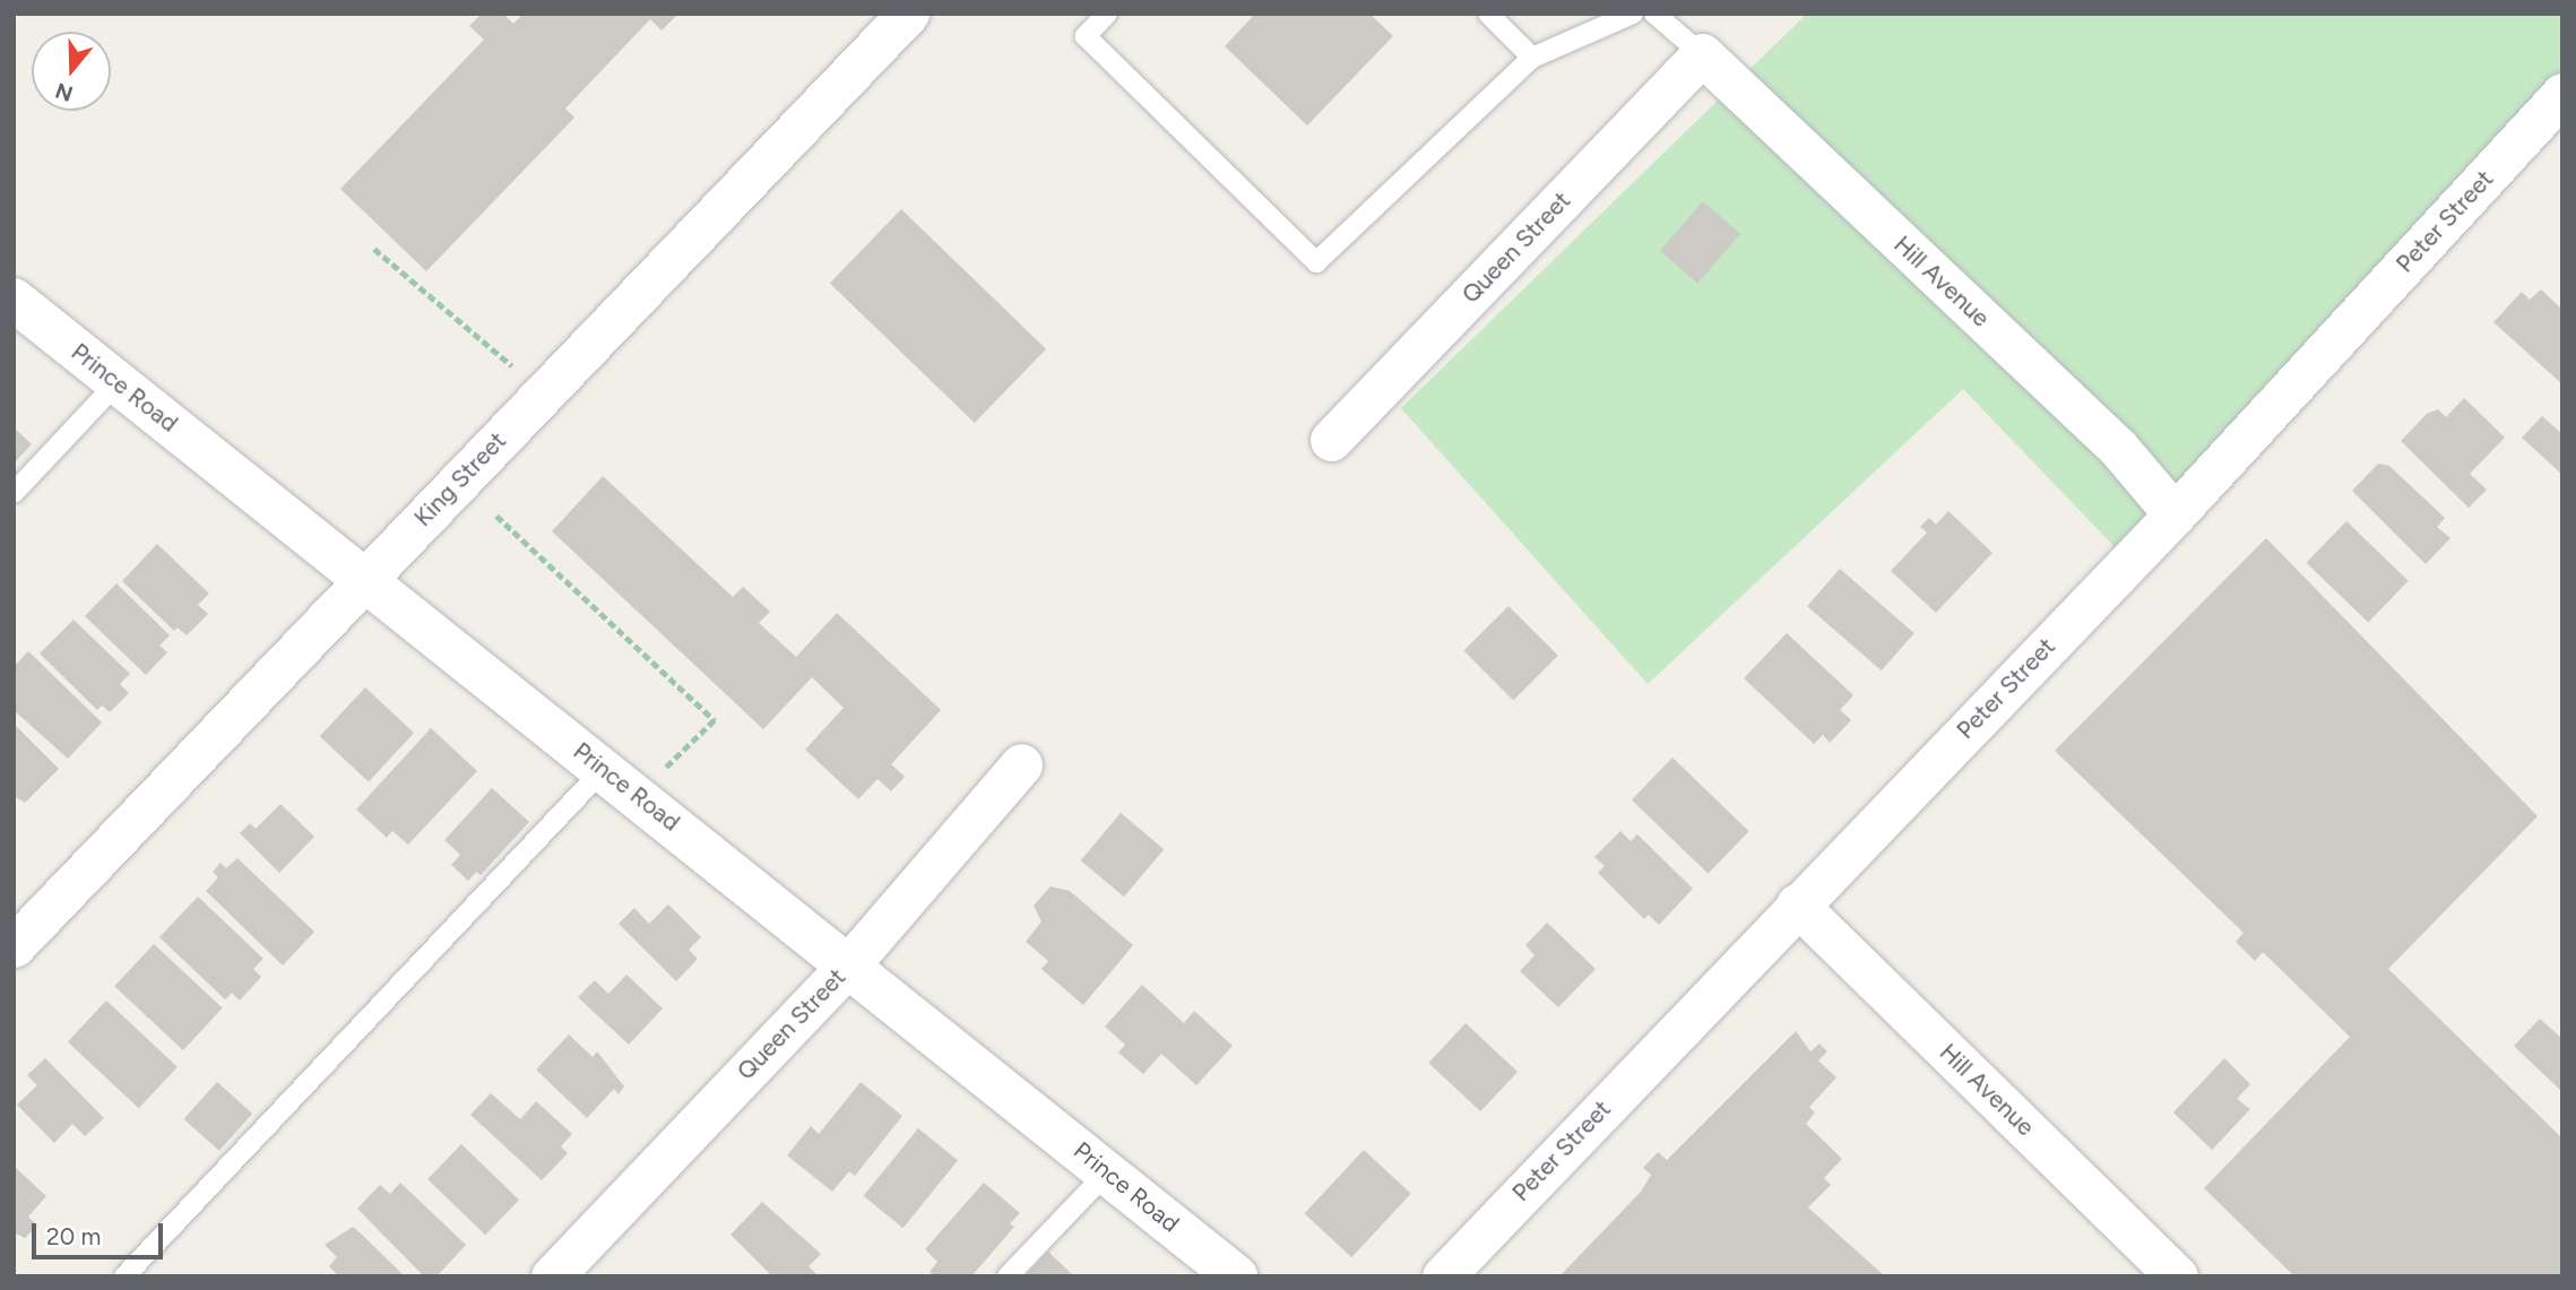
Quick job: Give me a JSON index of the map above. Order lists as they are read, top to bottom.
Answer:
{
  "streets": {
    "street": [
      "Peter Street",
      "Queen Street",
      "Hill Avenue",
      "Prince Road",
      "King Street"
    ]
  },
  "crossings": [
    ["Peter Street", "Hill Avenue"],
    ["Queen Street", "Hill Avenue"],
    ["Queen Street", "Prince Road"],
    ["Prince Road", "King Street"]
  ],
  "scale_bar": "20 m",
  "north": "bottom"
}
